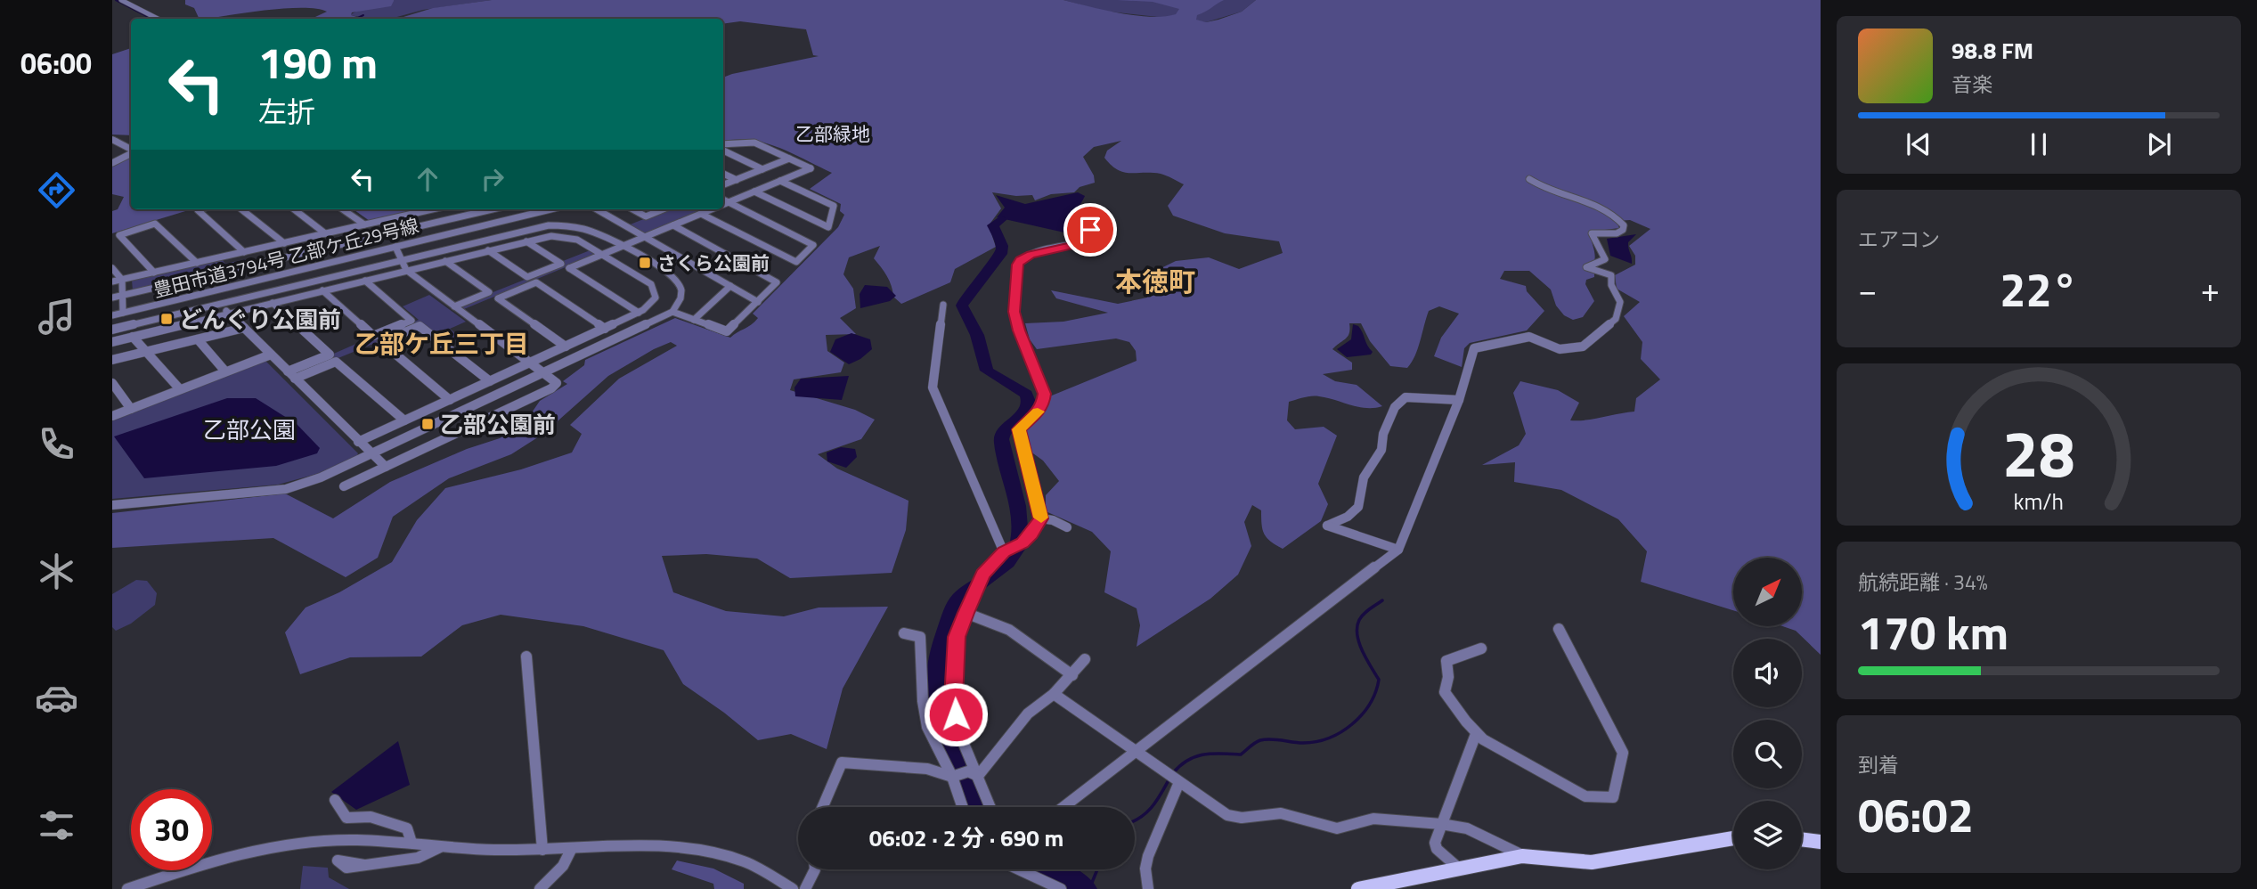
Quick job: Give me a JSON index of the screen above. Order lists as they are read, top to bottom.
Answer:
{
  "streets": {
    "street": ["豊田市道3794号 乙部ケ丘29号線"]
  },
  "districts": ["本徳町", "乙部ケ丘三丁目"],
  "parks": ["乙部緑地", "乙部公園"],
  "places": {
    "transit": ["さくら公園前", "どんぐり公園前", "乙部公園前"]
  },
  "north": "top right",
  "page": {
    "tabs": "06:00",
    "turn": ["190 m", "左折"],
    "song": ["98.8 FM", "音楽"],
    "tile": [
      "エアコン",
      ["航続距離 · 34%", "170 km"],
      ["到着", "06:02"]
    ],
    "heat": ["−", "22°", "+"],
    "limit": "30",
    "trip": "06:02 · 2 分 · 690 m",
    "gauge": ["28", "km/h"]
  }
}
